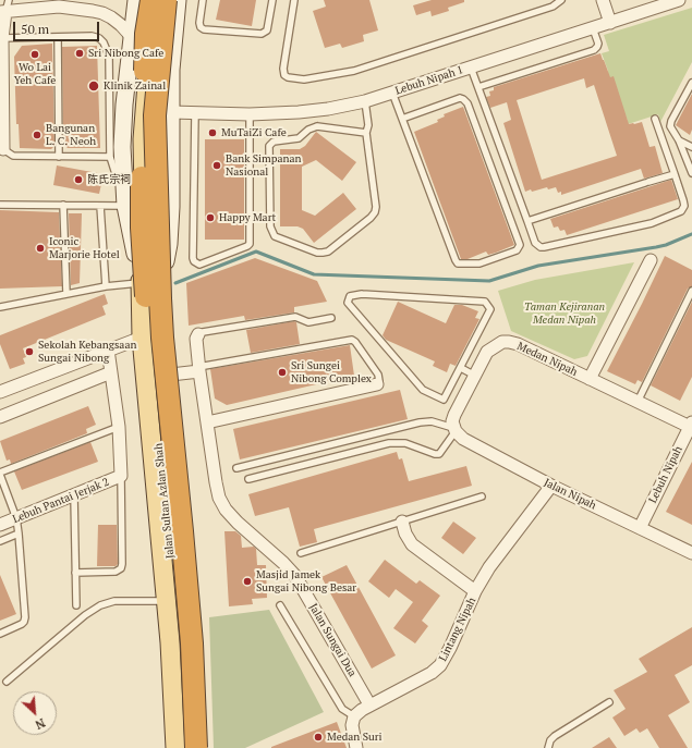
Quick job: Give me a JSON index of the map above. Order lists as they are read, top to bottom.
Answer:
{
  "streets": {
    "highway": ["Jalan Sultan Azlan Shah"],
    "street": [
      "Lebuh Nipah 1",
      "Medan Nipah",
      "Lebuh Nipah",
      "Jalan Nipah",
      "Lebuh Pantai Jerjak 2",
      "Lintang Nipah",
      "Jalan Sungai Dua"
    ]
  },
  "crossings": [
    ["Lebuh Nipah 1", "Jalan Sultan Azlan Shah"],
    ["Medan Nipah", "Lebuh Nipah"],
    ["Medan Nipah", "Jalan Nipah"],
    ["Lebuh Nipah", "Jalan Nipah"],
    ["Jalan Nipah", "Lintang Nipah"],
    ["Lintang Nipah", "Jalan Sungai Dua"]
  ],
  "parks": ["Taman Kejiranan Medan Nipah"],
  "places": [
    "Sri Nibong Cafe",
    "Wo Lai Yeh Cafe",
    "Klinik Zainal",
    "MuTaiZi Cafe",
    "Bangunan L. C. Neoh",
    "Bank Simpanan Nasional",
    "陈氏宗祠",
    "Happy Mart",
    "Iconic Marjorie Hotel",
    "Sekolah Kebangsaan Sungai Nibong",
    "Sri Sungei Nibong Complex",
    "Masjid Jamek Sungai Nibong Besar",
    "Medan Suri"
  ],
  "scale_bar": "50 m",
  "north": "bottom right"
}
